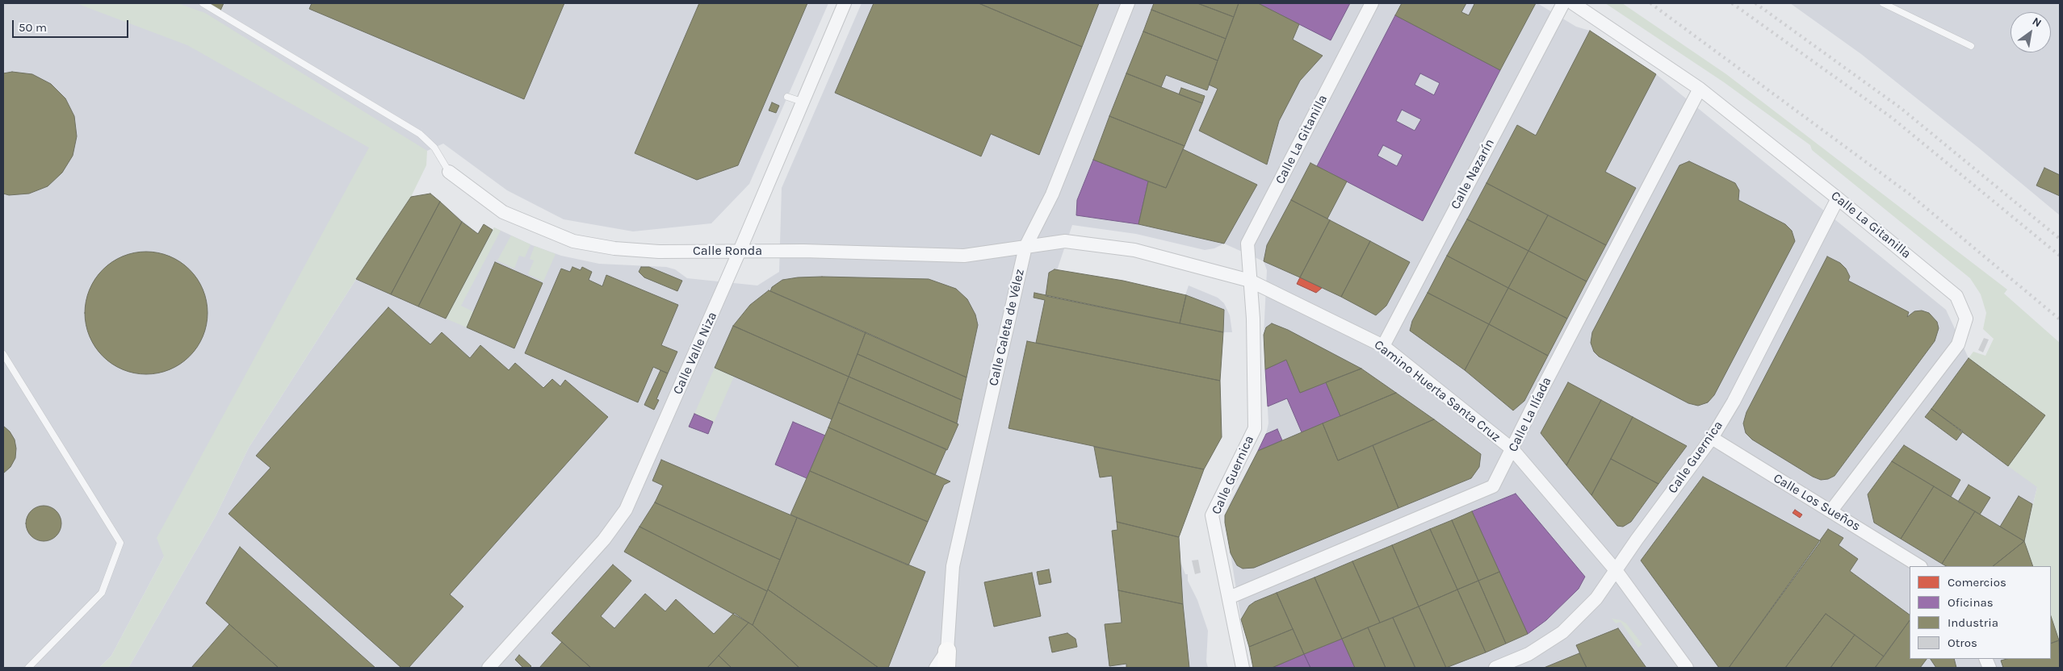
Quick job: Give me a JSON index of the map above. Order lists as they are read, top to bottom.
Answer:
{
  "streets": {
    "street": [
      "Calle La Gitanilla",
      "Calle Nazarín",
      "Calle Ronda",
      "Calle Caleta de Vélez",
      "Calle Valle Niza",
      "Camino Huerta Santa Cruz",
      "Calle La Ilíada",
      "Calle Guernica",
      "Calle Los Sueños"
    ]
  },
  "crossings": [
    ["Calle La Gitanilla", "Camino Huerta Santa Cruz"],
    ["Calle La Gitanilla", "Calle La Ilíada"],
    ["Calle La Gitanilla", "Calle Guernica"],
    ["Calle La Gitanilla", "Calle Los Sueños"],
    ["Calle Nazarín", "Camino Huerta Santa Cruz"],
    ["Calle Ronda", "Calle Caleta de Vélez"],
    ["Calle Ronda", "Calle Valle Niza"],
    ["Calle Ronda", "Camino Huerta Santa Cruz"],
    ["Calle Caleta de Vélez", "Camino Huerta Santa Cruz"],
    ["Camino Huerta Santa Cruz", "Calle La Ilíada"],
    ["Camino Huerta Santa Cruz", "Calle Guernica"],
    ["Calle La Ilíada", "Calle Guernica"],
    ["Calle Guernica", "Calle Los Sueños"]
  ],
  "legend": [
    "Comercios",
    "Oficinas",
    "Industria",
    "Otros"
  ],
  "scale_bar": "50 m",
  "north": "top right"
}
